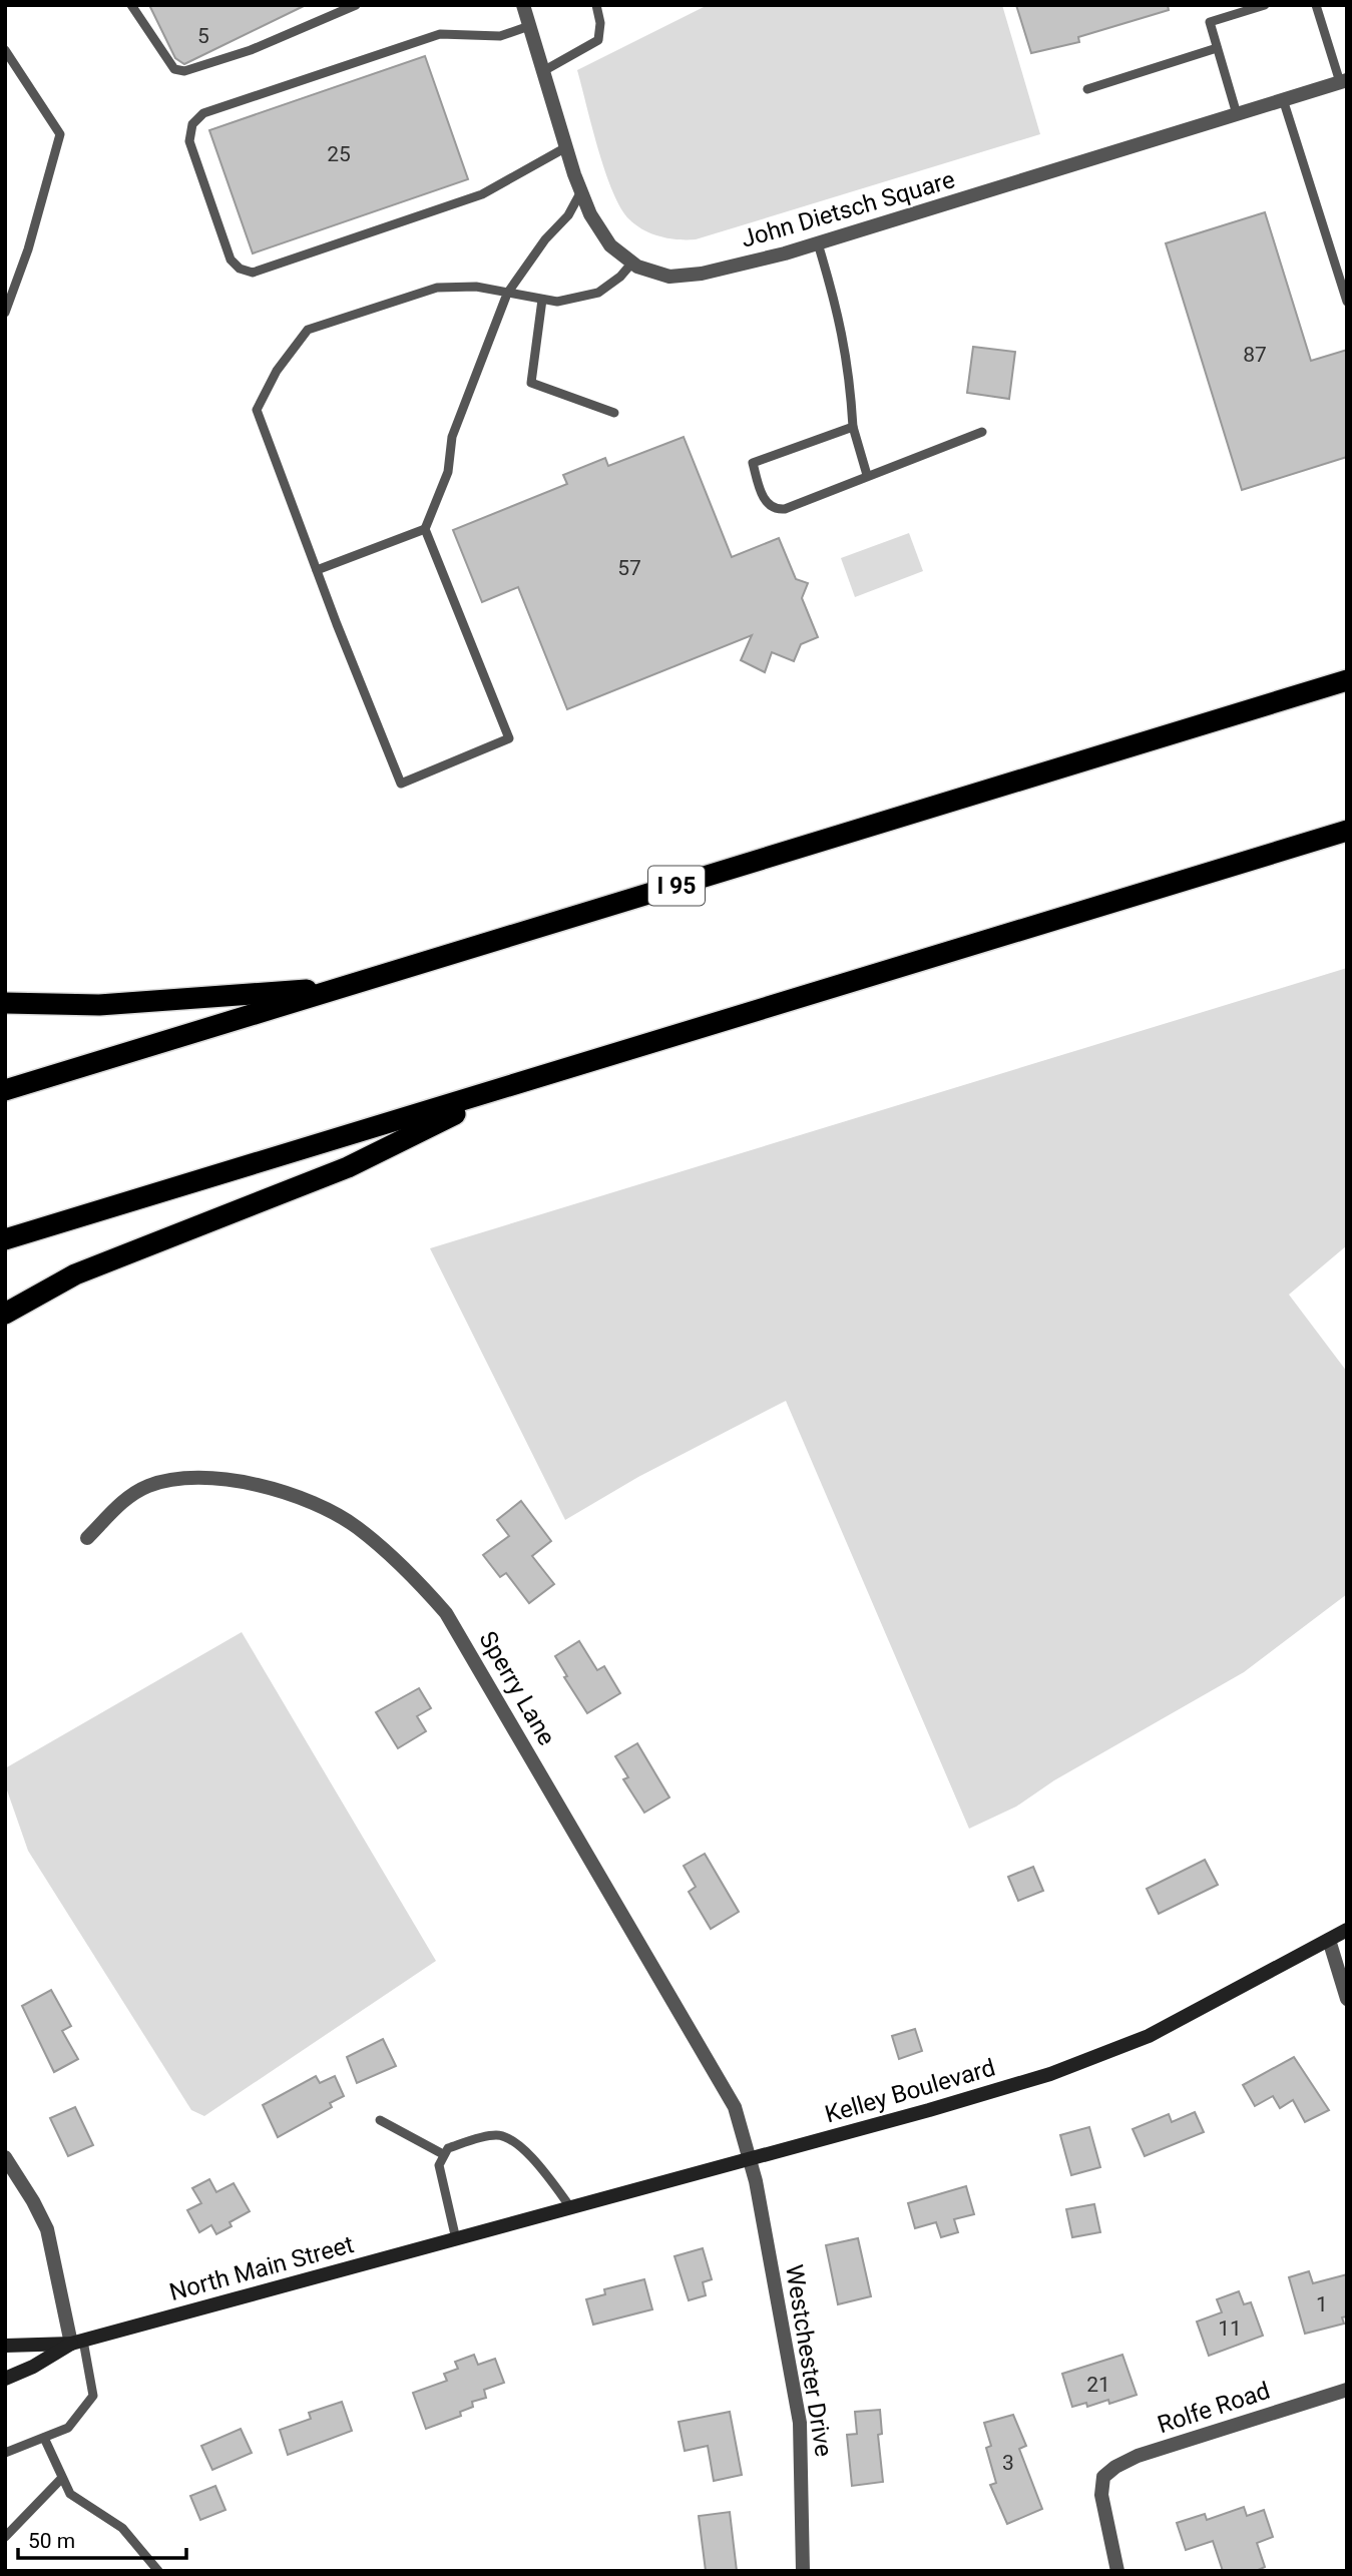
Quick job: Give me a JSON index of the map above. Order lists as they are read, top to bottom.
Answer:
{
  "streets": {
    "highway": ["I 95"],
    "main road": ["Kelley Boulevard", "North Main Street"],
    "street": [
      "John Dietsch Square",
      "Sperry Lane",
      "Westchester Drive",
      "Rolfe Road"
    ]
  },
  "crossings": [
    ["Sperry Lane", "Kelley Boulevard"],
    ["Sperry Lane", "Westchester Drive"],
    ["Kelley Boulevard", "North Main Street"],
    ["Kelley Boulevard", "Westchester Drive"]
  ],
  "house_numbers": [
    "5",
    "25",
    "87",
    "57",
    "1",
    "11",
    "21",
    "3"
  ],
  "scale_bar": "50 m"
}
